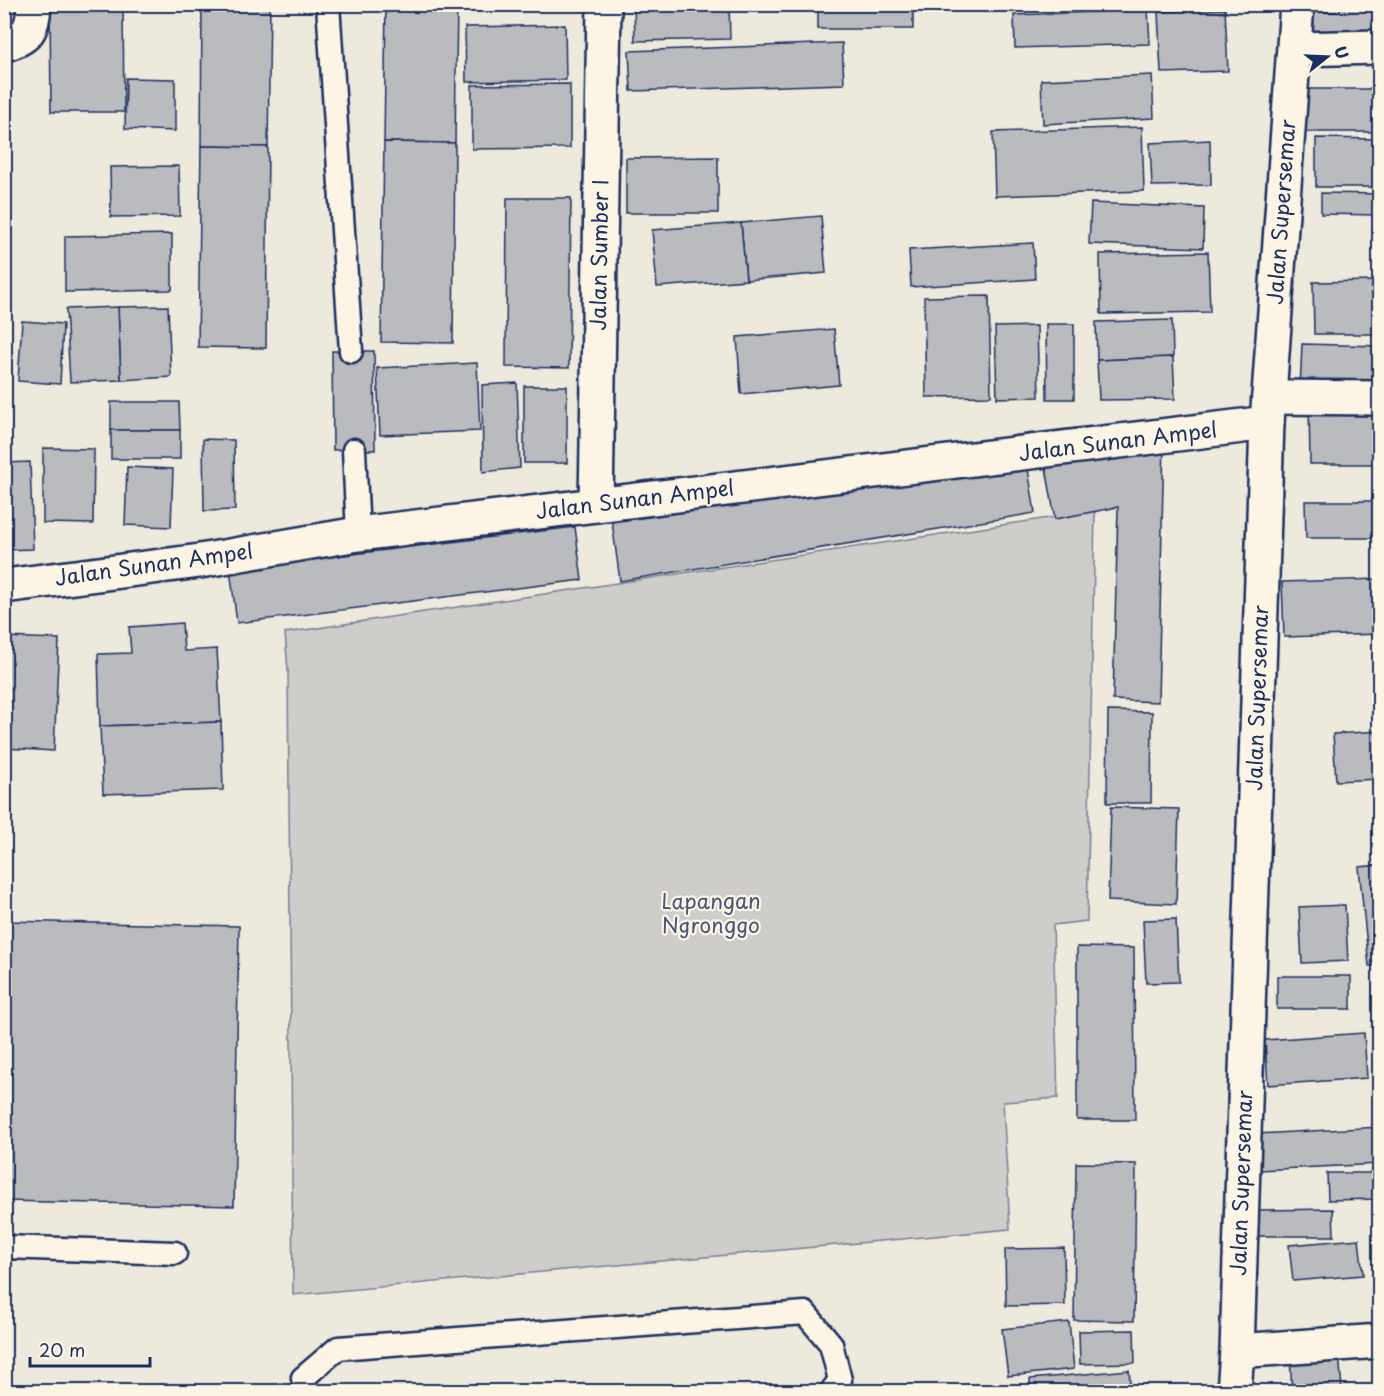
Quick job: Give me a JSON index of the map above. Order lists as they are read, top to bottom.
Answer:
{
  "streets": {
    "street": ["Jalan Supersemar", "Jalan Sumber I", "Jalan Sunan Ampel"]
  },
  "crossings": [
    ["Jalan Supersemar", "Jalan Sunan Ampel"],
    ["Jalan Sumber I", "Jalan Sunan Ampel"]
  ],
  "parks": ["Lapangan Ngronggo"],
  "scale_bar": "20 m",
  "north": "right"
}
